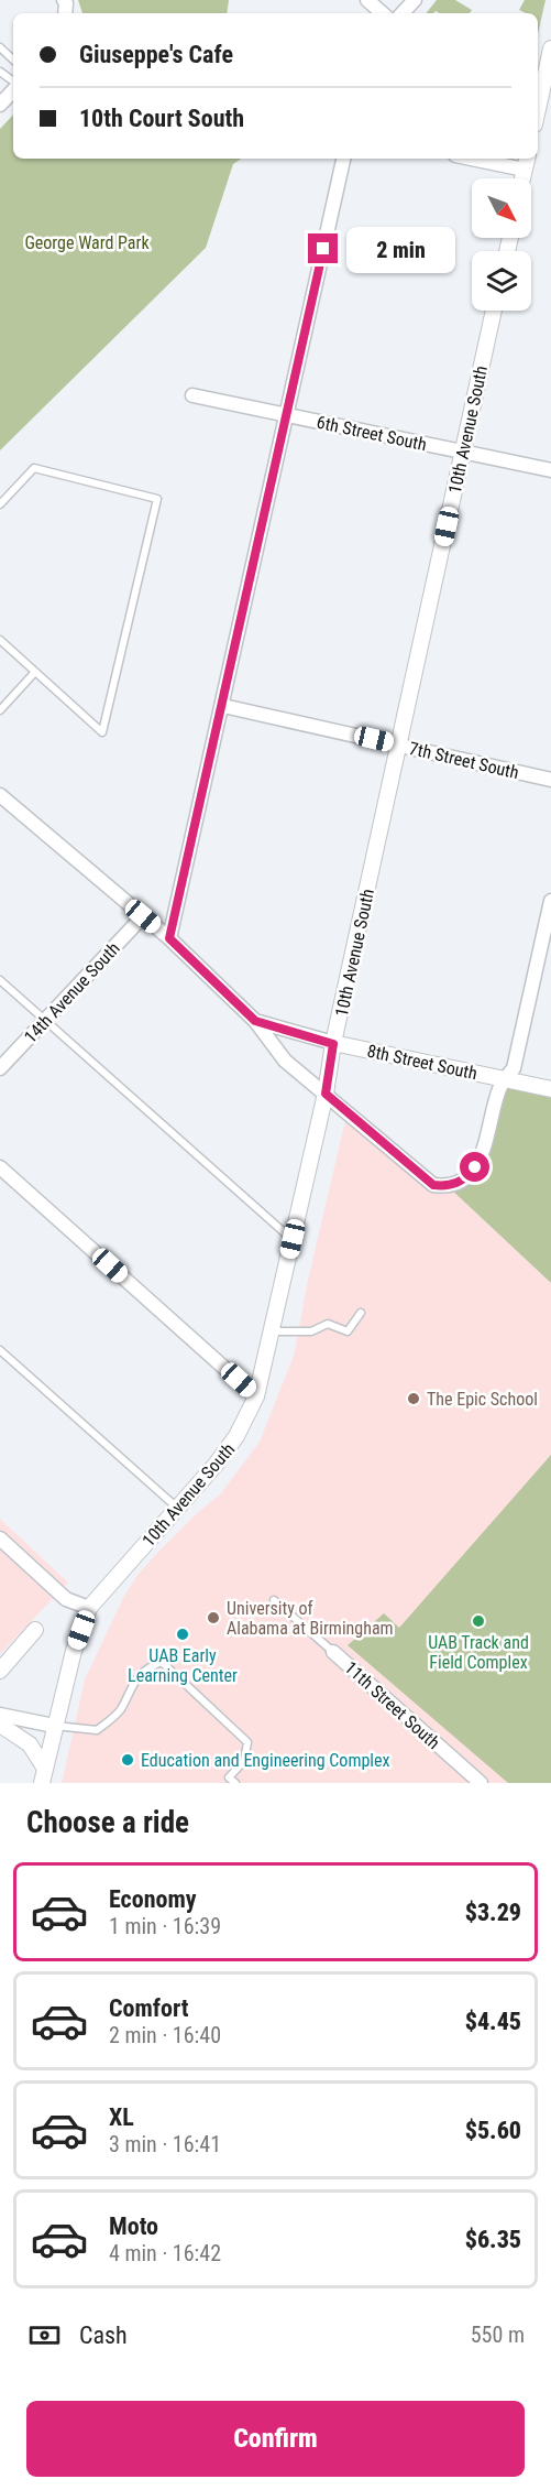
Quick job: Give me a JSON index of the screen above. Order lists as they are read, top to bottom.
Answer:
{
  "streets": {
    "street": [
      "10th Avenue South",
      "6th Street South",
      "7th Street South",
      "14th Avenue South",
      "8th Street South",
      "11th Street South"
    ]
  },
  "crossings": [
    ["10th Avenue South", "6th Street South"],
    ["10th Avenue South", "7th Street South"],
    ["10th Avenue South", "8th Street South"]
  ],
  "parks": ["George Ward Park"],
  "places": [
    "The Epic School",
    "University of Alabama at Birmingham",
    "UAB Track and Field Complex",
    "UAB Early Learning Center",
    "Education and Engineering Complex"
  ],
  "north": "bottom right",
  "page": {
    "banner": ["Giuseppe's Cafe", "10th Court South"],
    "bubble": "2 min",
    "heading": "Choose a ride",
    "list": [
      {
        "name": "Economy",
        "note": "1 min · 16:39",
        "value": "$3.29"
      },
      {
        "name": "Comfort",
        "note": "2 min · 16:40",
        "value": "$4.45"
      },
      {
        "name": "XL",
        "note": "3 min · 16:41",
        "value": "$5.60"
      },
      {
        "name": "Moto",
        "note": "4 min · 16:42",
        "value": "$6.35"
      }
    ],
    "pay": ["Cash", "550 m"],
    "buttons": "Confirm"
  }
}
